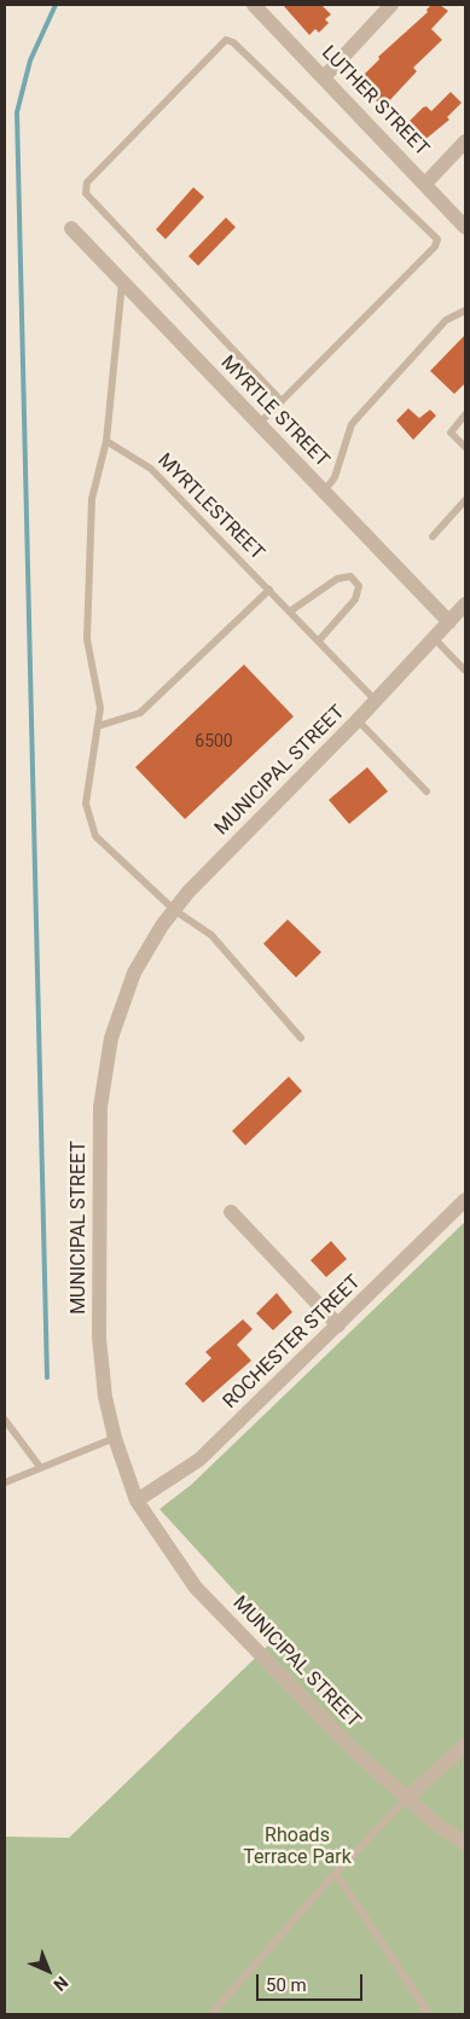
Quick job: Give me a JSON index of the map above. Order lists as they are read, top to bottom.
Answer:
{
  "streets": {
    "street": [
      "LUTHER STREET",
      "MYRTLE STREET",
      "MUNICIPAL STREET",
      "ROCHESTER STREET"
    ],
    "lane": ["MYRTLESTREET"]
  },
  "crossings": [
    ["MYRTLE STREET", "MUNICIPAL STREET"],
    ["MYRTLESTREET", "MUNICIPAL STREET"],
    ["MUNICIPAL STREET", "ROCHESTER STREET"]
  ],
  "parks": ["Rhoads Terrace Park"],
  "house_numbers": ["6500"],
  "scale_bar": "50 m",
  "north": "bottom right"
}
